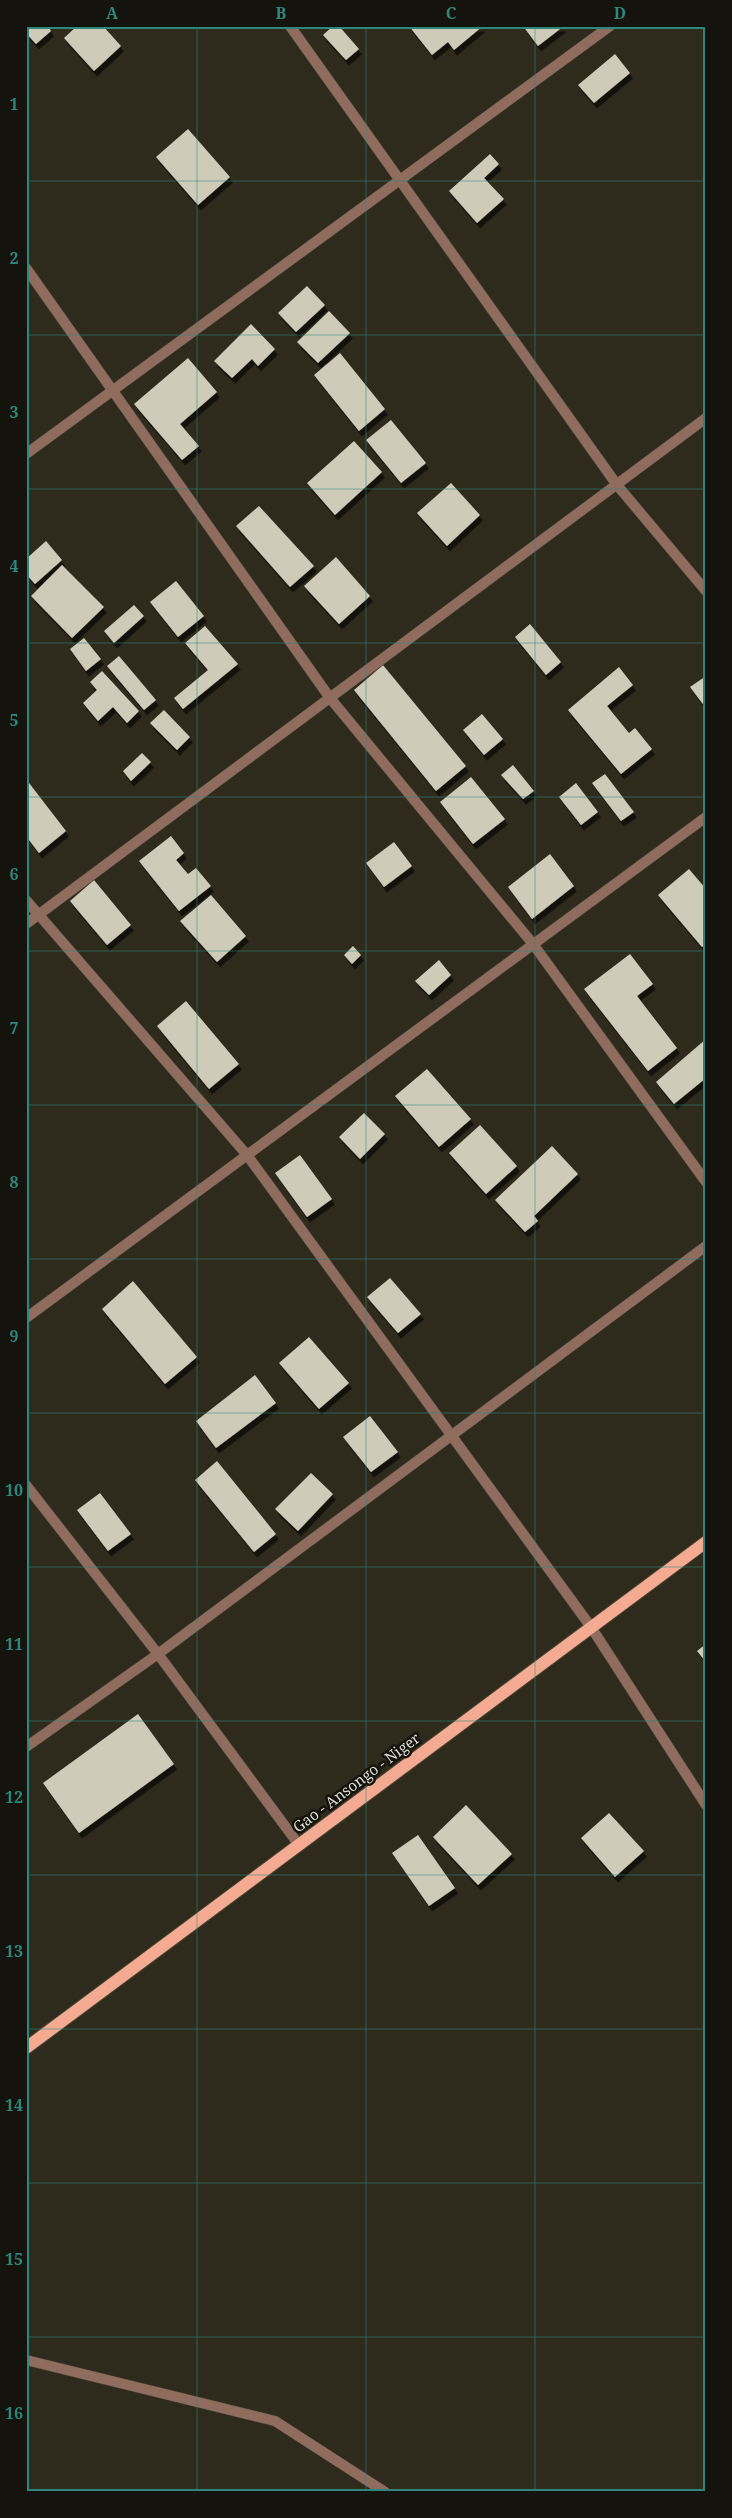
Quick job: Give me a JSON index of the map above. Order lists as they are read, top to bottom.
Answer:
{
  "streets": {
    "main road": ["Gao - Ansongo - Niger"]
  },
  "grid": {
    "columns": [
      "A",
      "B",
      "C",
      "D"
    ],
    "rows": [
      "1",
      "2",
      "3",
      "4",
      "5",
      "6",
      "7",
      "8",
      "9",
      "10",
      "11",
      "12",
      "13",
      "14",
      "15",
      "16"
    ]
  }
}
